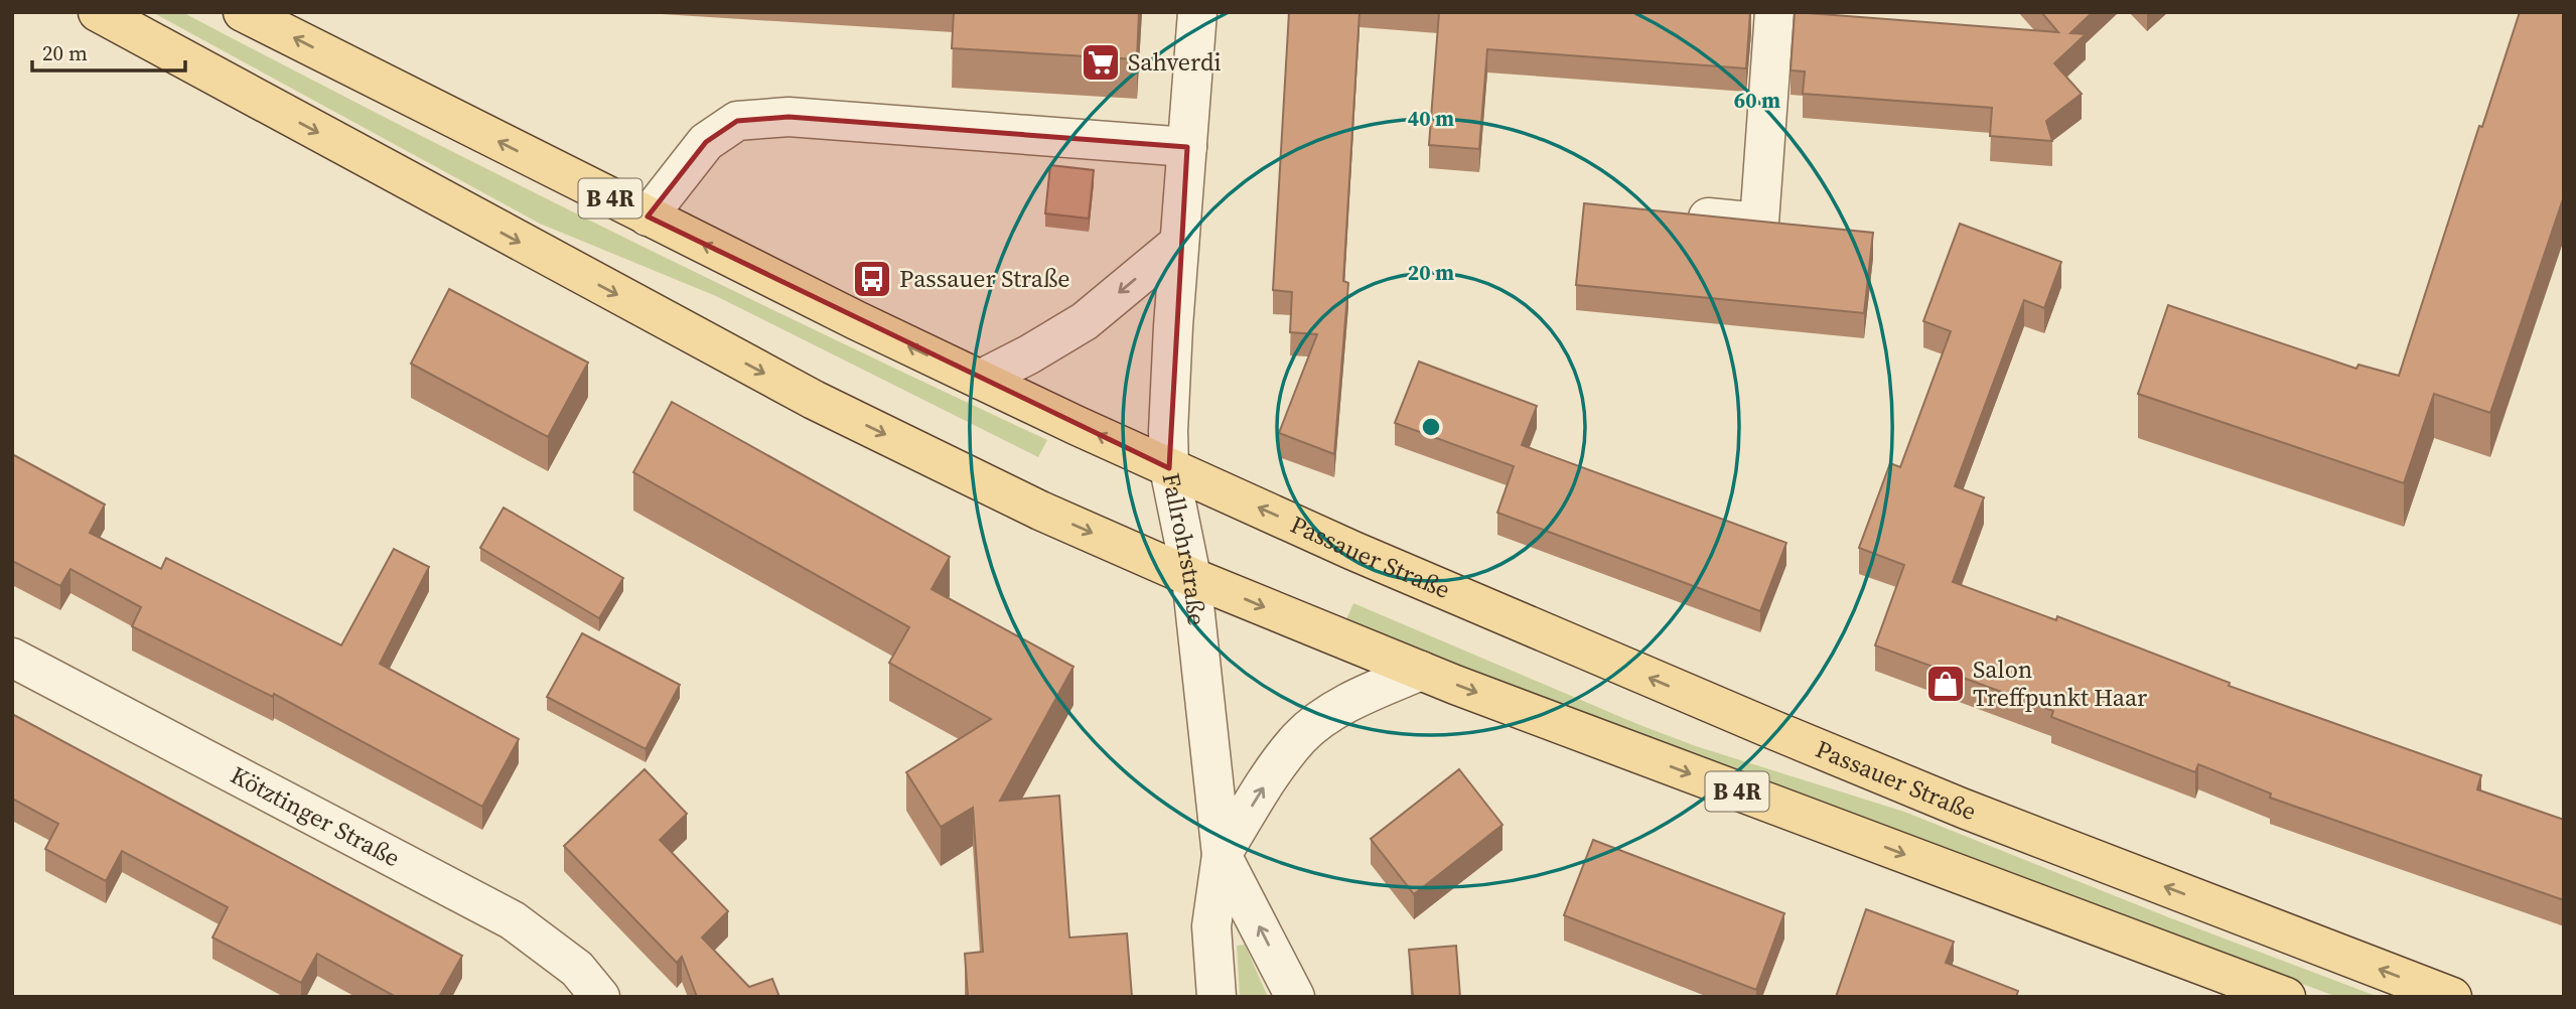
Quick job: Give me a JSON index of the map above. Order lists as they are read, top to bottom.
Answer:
{
  "streets": {
    "main road": ["B 4R", "Passauer Straße"],
    "street": ["Fallrohrstraße", "Kötztinger Straße"]
  },
  "crossings": [
    ["B 4R", "Fallrohrstraße"],
    ["Fallrohrstraße", "Passauer Straße"]
  ],
  "places": {
    "supermarket": ["Sahverdi"],
    "bus stop": ["Passauer Straße"],
    "shop": ["Salon Treffpunkt Haar"]
  },
  "scale_bar": "20 m",
  "rings": ["60 m", "40 m", "20 m"]
}
